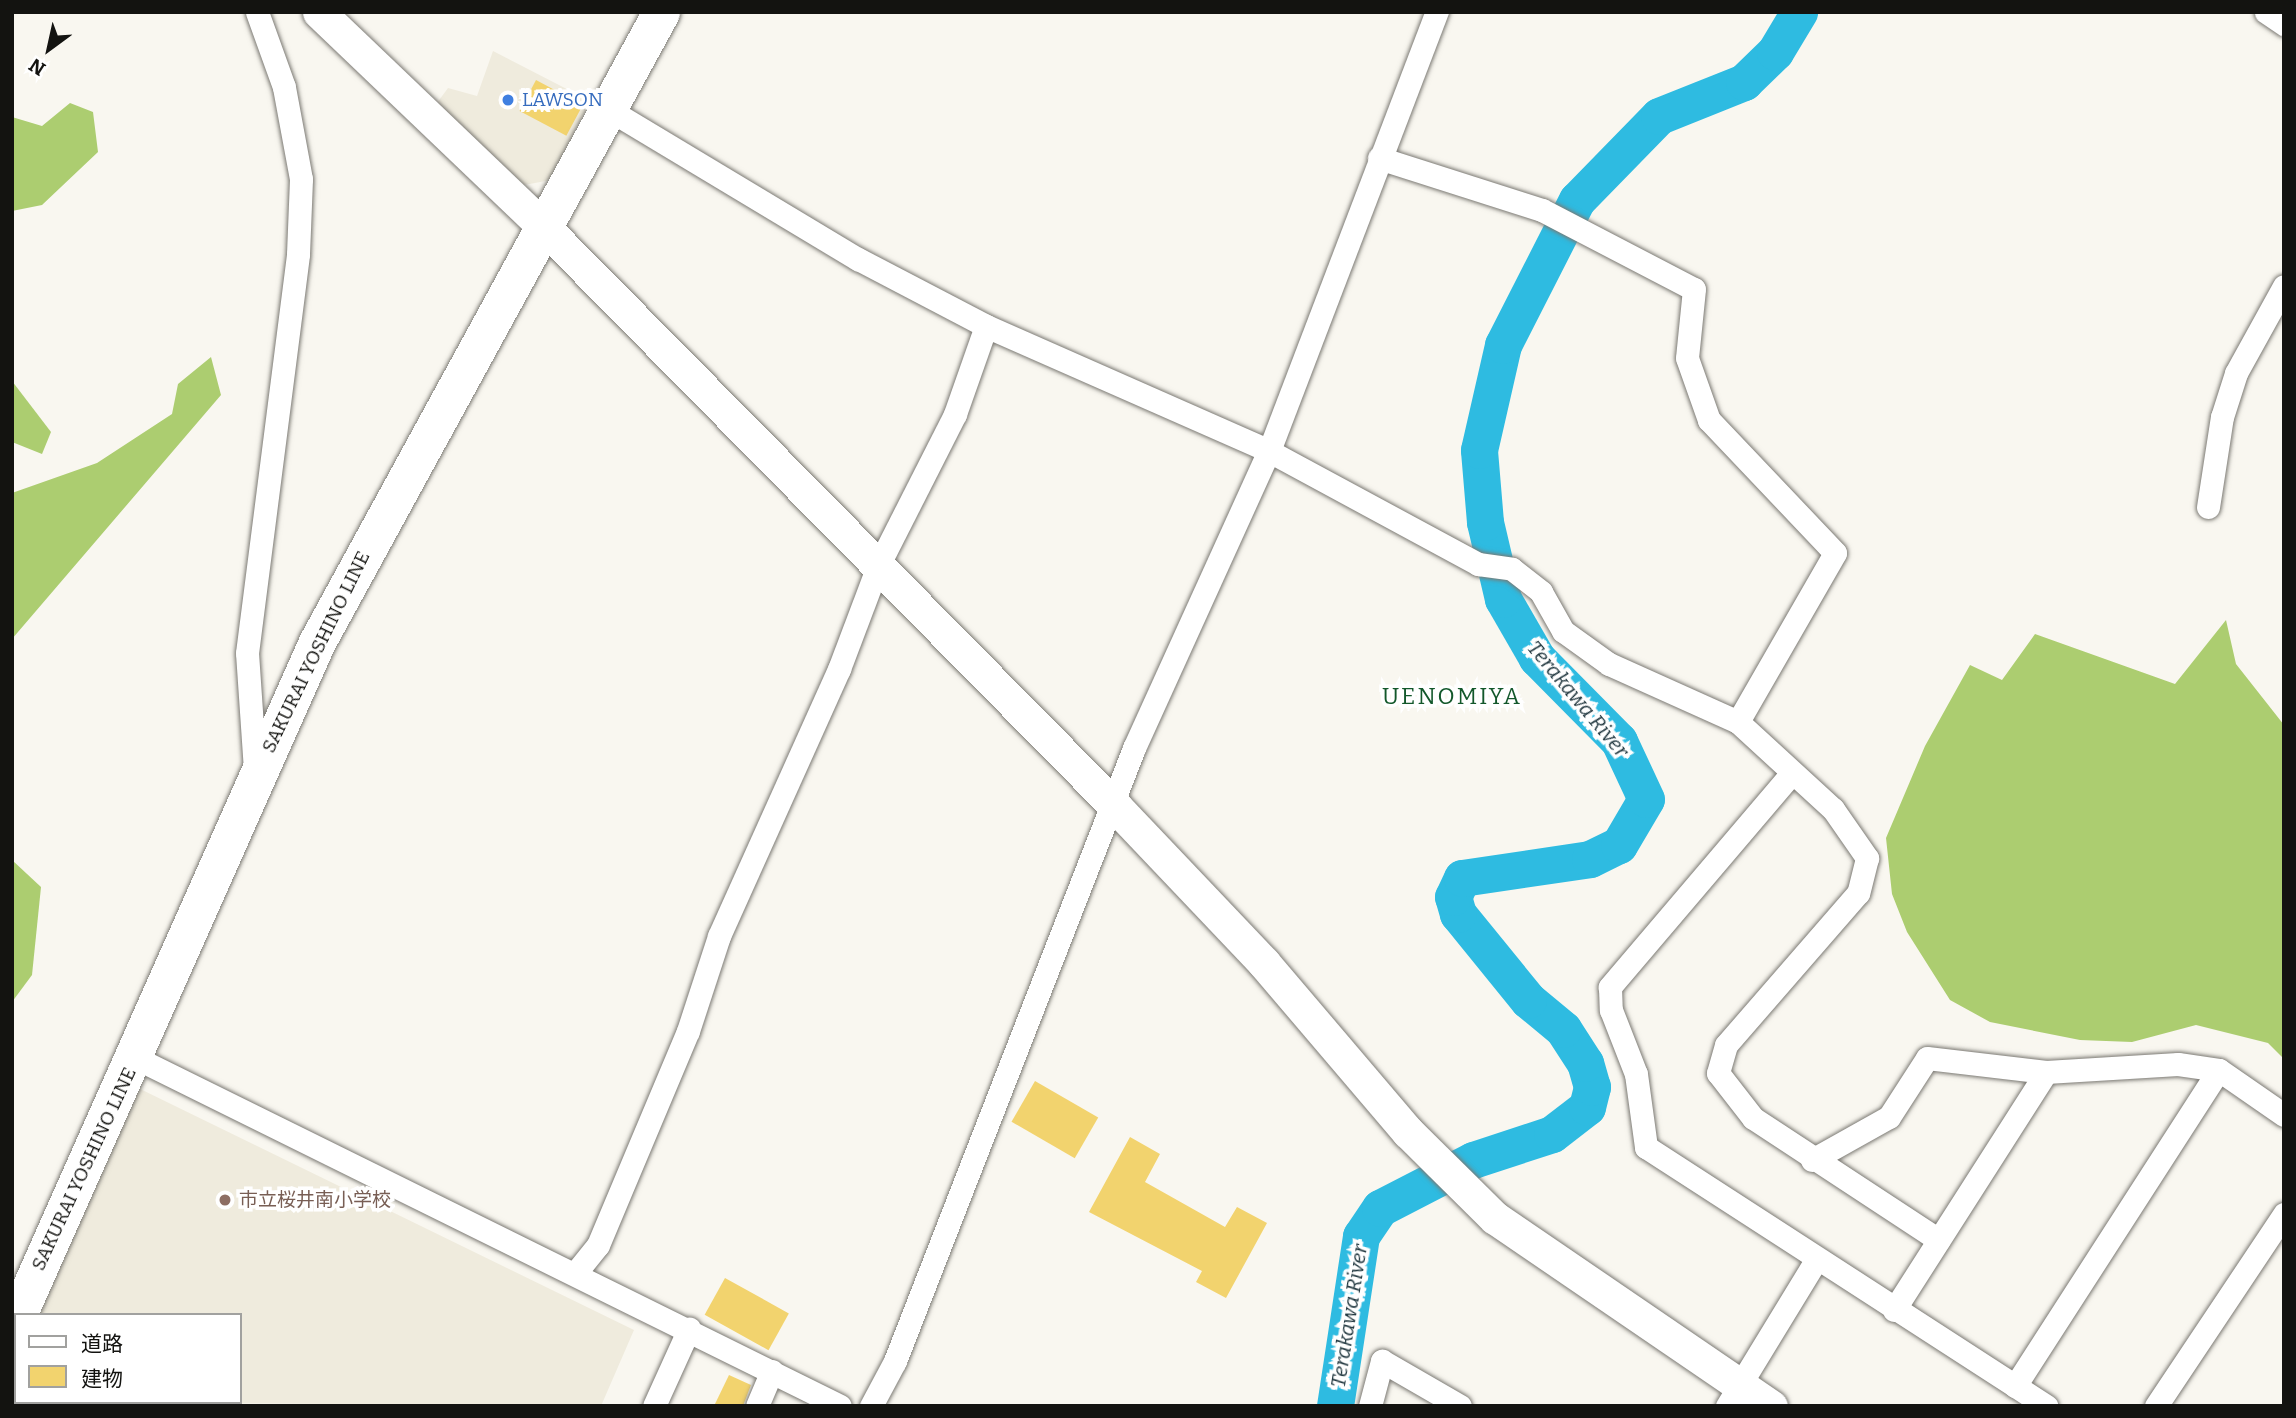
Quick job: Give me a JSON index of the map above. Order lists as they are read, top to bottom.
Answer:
{
  "streets": {
    "main road": ["SAKURAI YOSHINO LINE"]
  },
  "districts": ["UENOMIYA"],
  "water": ["Terakawa River"],
  "places": ["LAWSON", "市立桜井南小学校"],
  "legend": ["道路", "建物"],
  "north": "bottom left"
}
